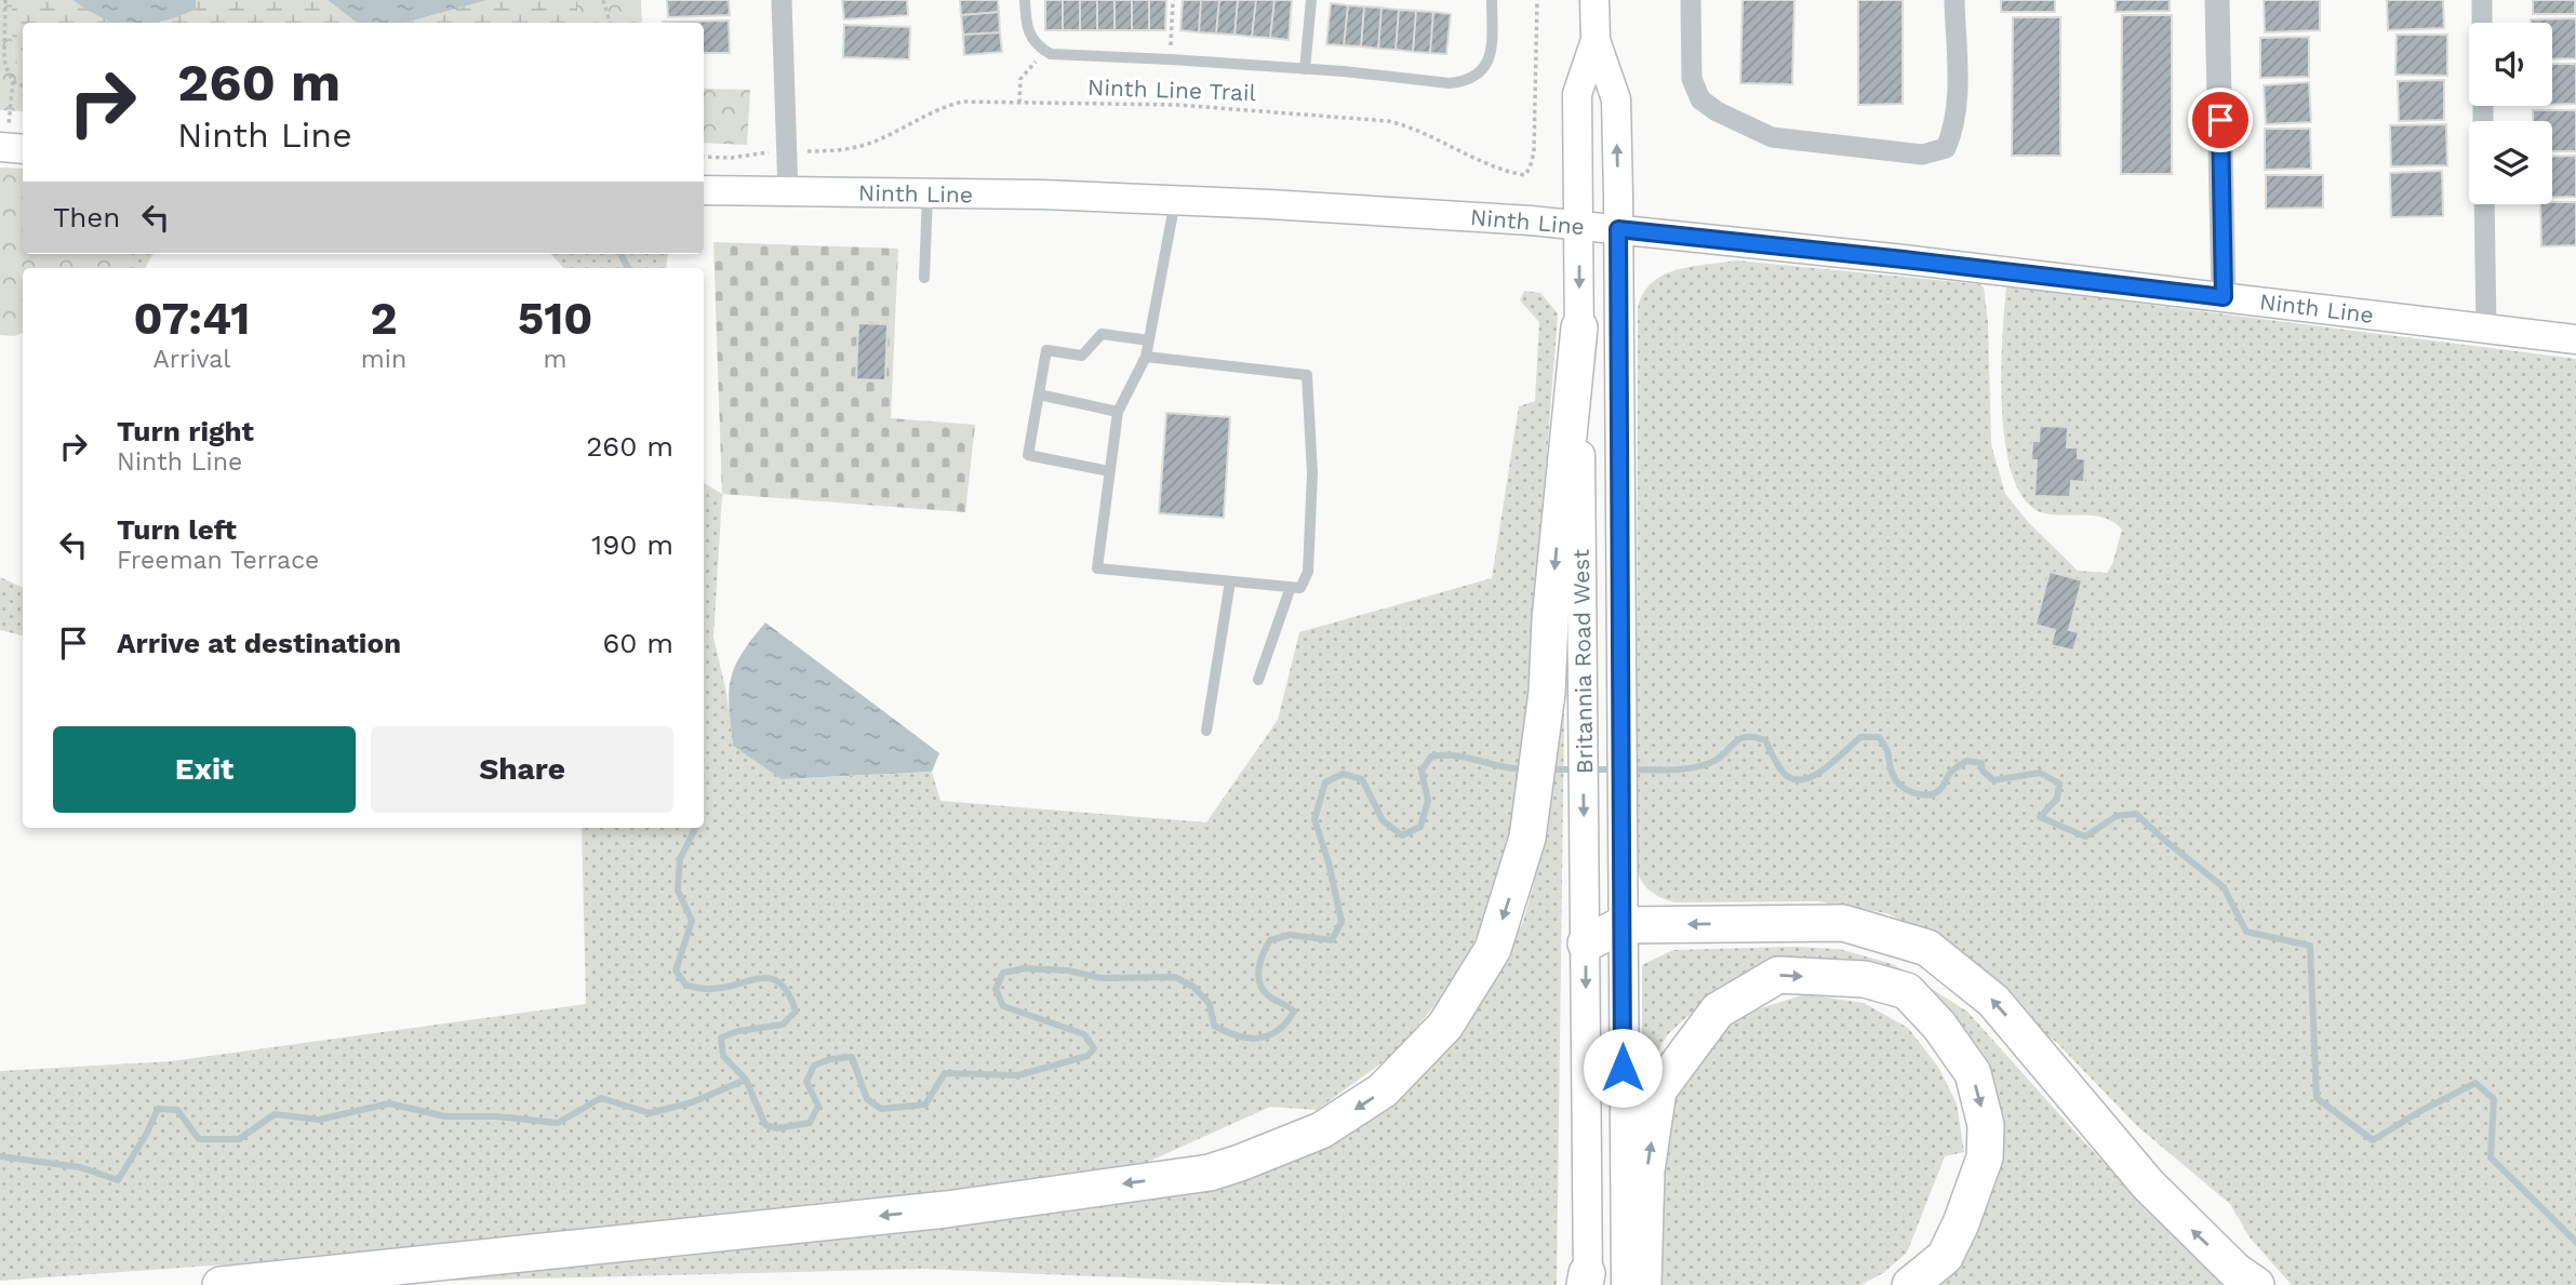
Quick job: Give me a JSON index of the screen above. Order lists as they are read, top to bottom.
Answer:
{
  "streets": {
    "main road": ["Ninth Line", "Britannia Road West"],
    "path": ["Ninth Line Trail"]
  },
  "crossings": [
    ["Ninth Line", "Britannia Road West"]
  ],
  "page": {
    "turn": ["260 m", "Ninth Line"],
    "then": "Then",
    "eta": [
      "07:41",
      "Arrival",
      "2",
      "min",
      "510",
      "m"
    ],
    "list": [
      {
        "name": "Turn right",
        "note": "Ninth Line",
        "value": "260 m"
      },
      {
        "name": "Turn left",
        "note": "Freeman Terrace",
        "value": "190 m"
      },
      {
        "name": "Arrive at destination",
        "value": "60 m"
      }
    ],
    "buttons": ["Exit", "Share"]
  }
}
